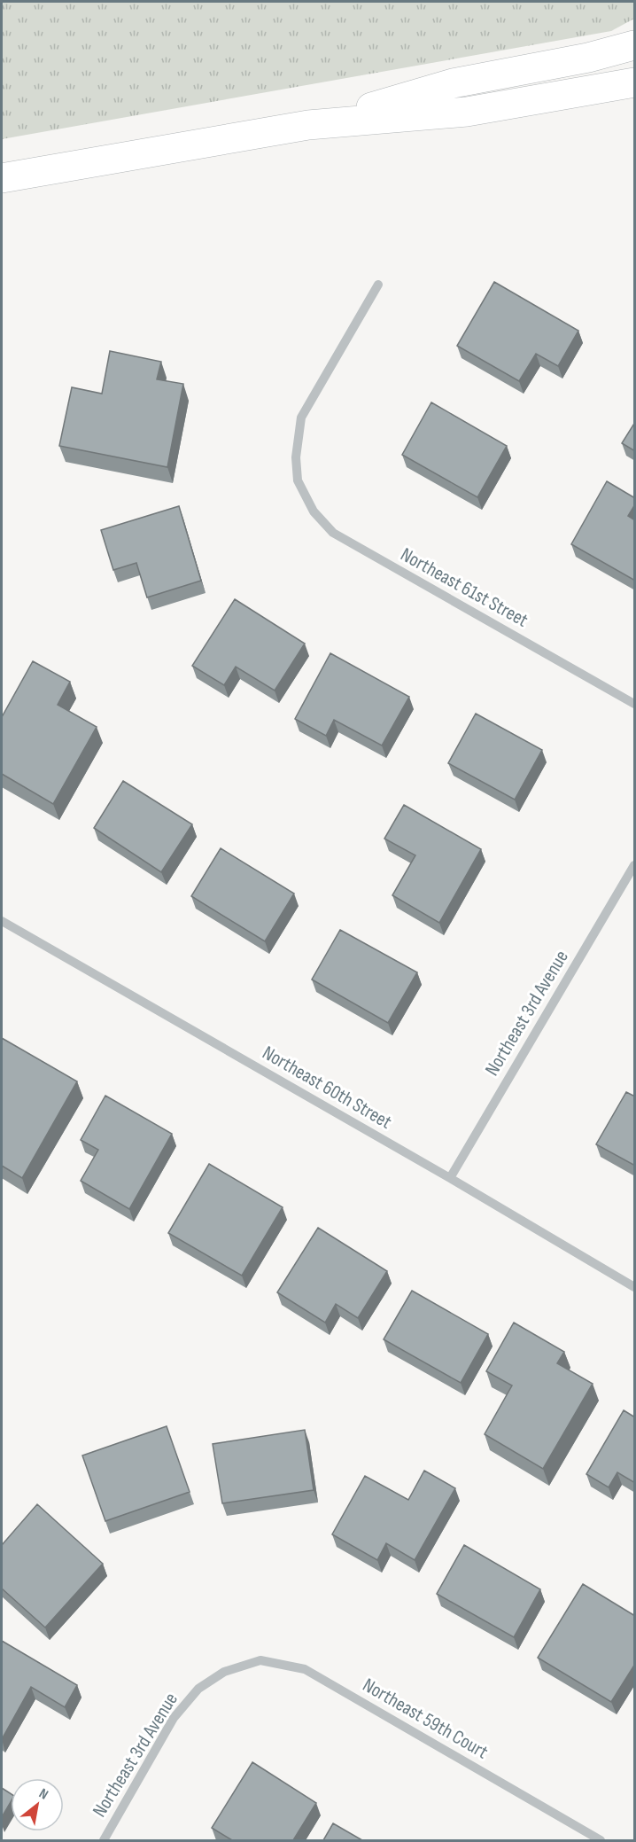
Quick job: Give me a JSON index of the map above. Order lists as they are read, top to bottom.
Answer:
{
  "streets": {
    "street": [
      "Northeast 61st Street",
      "Northeast 3rd Avenue",
      "Northeast 60th Street",
      "Northeast 59th Court"
    ]
  },
  "crossings": [
    ["Northeast 3rd Avenue", "Northeast 60th Street"],
    ["Northeast 3rd Avenue", "Northeast 59th Court"]
  ],
  "north": "top right"
}
